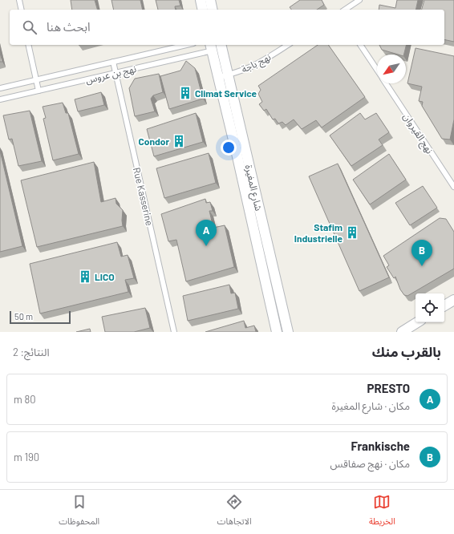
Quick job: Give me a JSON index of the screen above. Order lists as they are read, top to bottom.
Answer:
{
  "streets": {
    "street": ["شارع المغيرة"],
    "lane": [
      "نهج باجة",
      "نهج بن عروس",
      "نهج القيروان",
      "Rue Kasserine"
    ]
  },
  "crossings": [
    ["نهج باجة", "شارع المغيرة"],
    ["نهج بن عروس", "شارع المغيرة"],
    ["نهج بن عروس", "Rue Kasserine"]
  ],
  "places": {
    "building": [
      "Climat Service",
      "Condor",
      "Stafim Industrielle",
      "LICO"
    ]
  },
  "scale_bar": "50 m",
  "north": "bottom left",
  "page": {
    "search": "ابحث هنا",
    "pins": ["A", "B"],
    "scale": "50 m",
    "heading": ["بالقرب منك", "النتائج: 2"],
    "list": [
      {
        "mark": "A",
        "name": "PRESTO",
        "note": "مكان · شارع المغيرة",
        "value": "80 m"
      },
      {
        "mark": "B",
        "name": "Frankische",
        "note": "مكان · نهج صفاقس",
        "value": "190 m"
      }
    ],
    "nav": ["الخريطة", "الاتجاهات", "المحفوظات"]
  }
}
